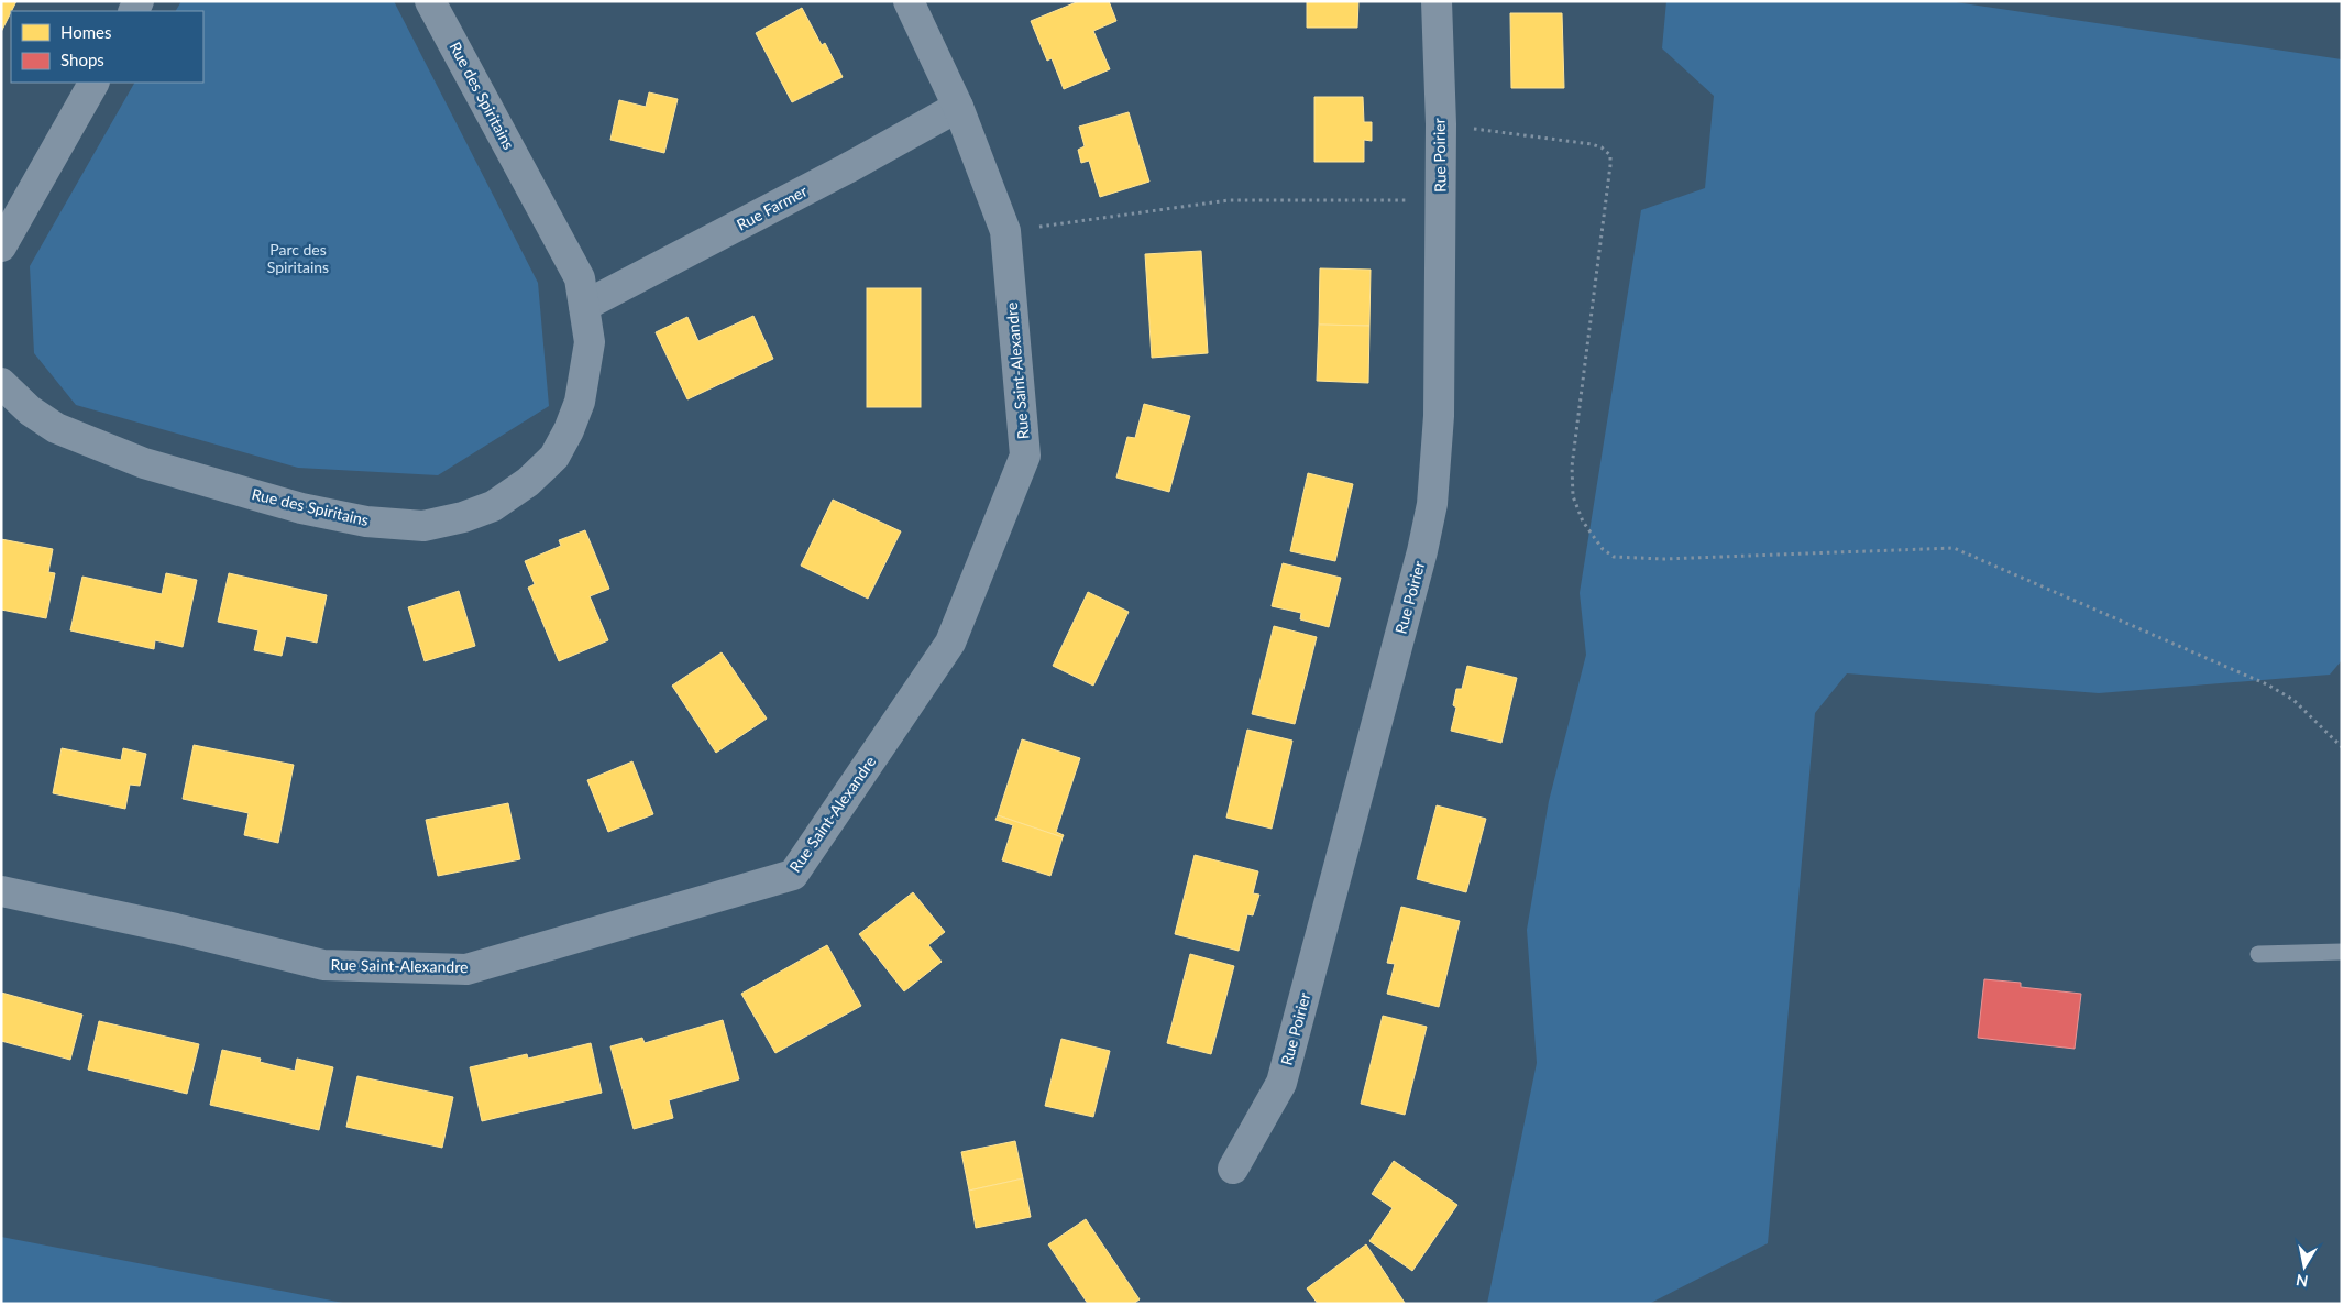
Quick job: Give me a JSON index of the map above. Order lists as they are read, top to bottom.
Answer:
{
  "streets": {
    "street": [
      "Rue des Spiritains",
      "Rue Poirier",
      "Rue Farmer",
      "Rue Saint-Alexandre"
    ]
  },
  "crossings": [
    ["Rue des Spiritains", "Rue Farmer"],
    ["Rue Farmer", "Rue Saint-Alexandre"]
  ],
  "parks": ["Parc des Spiritains"],
  "legend": ["Homes", "Shops"],
  "north": "bottom"
}
